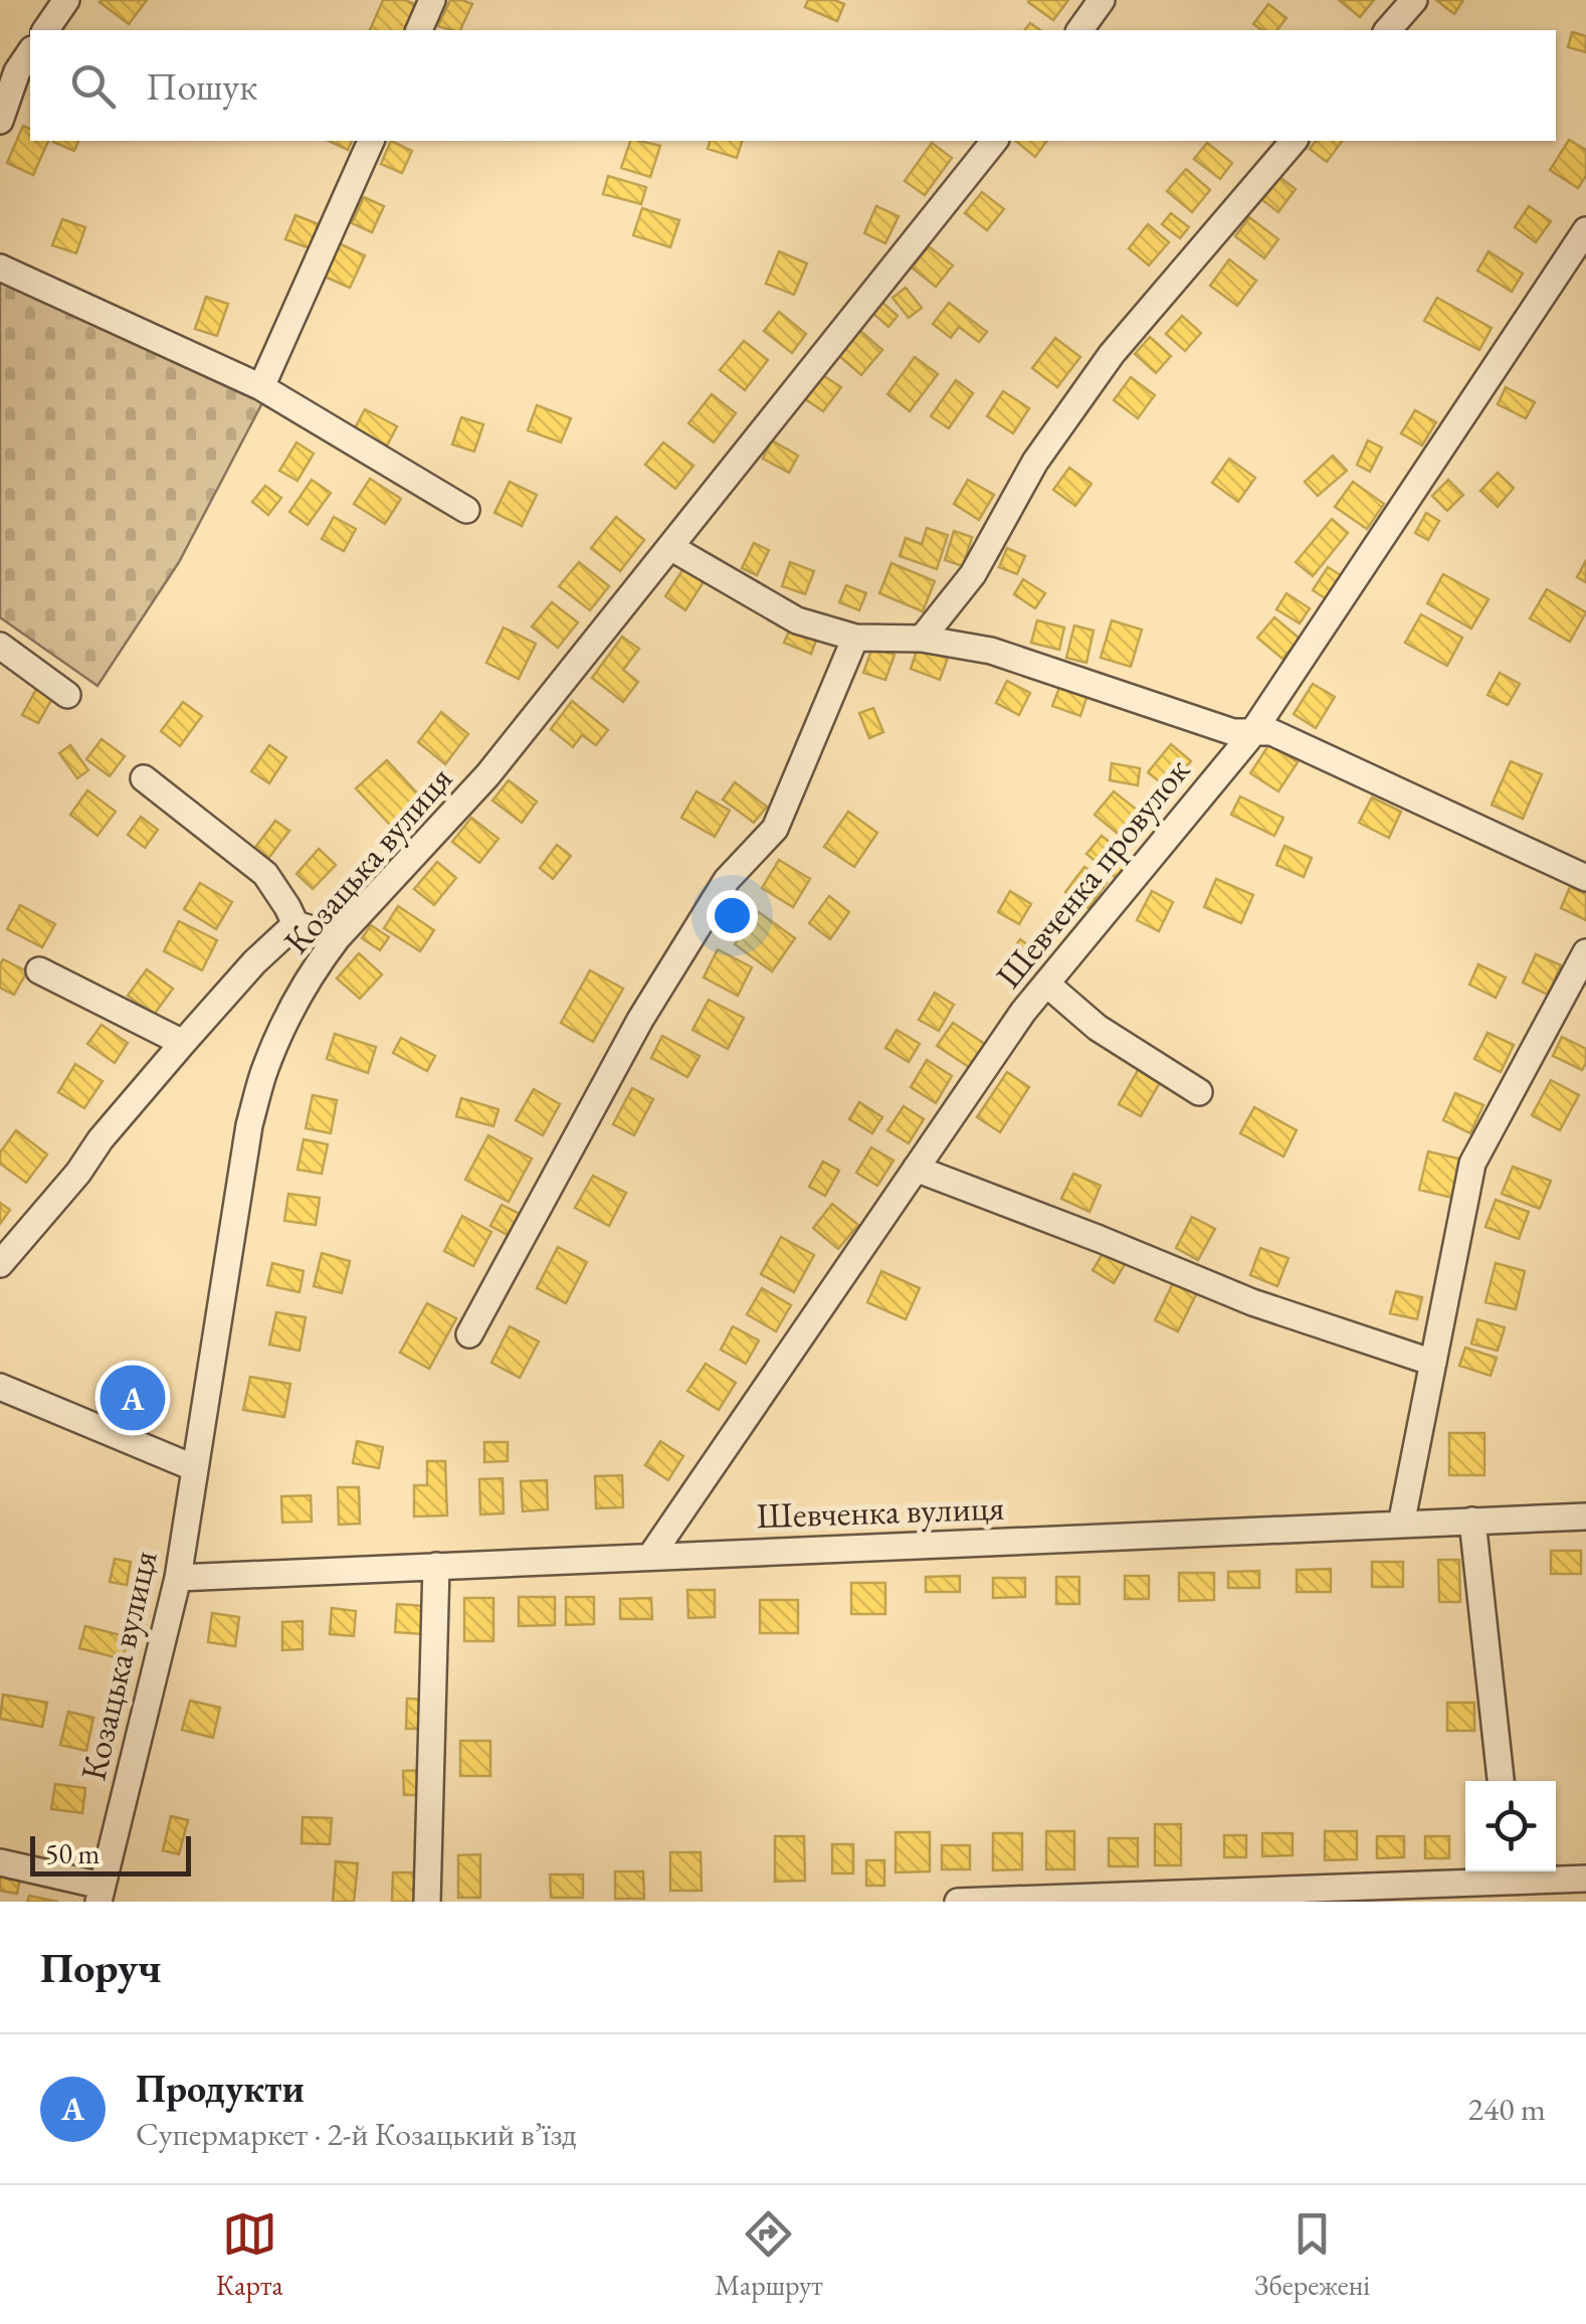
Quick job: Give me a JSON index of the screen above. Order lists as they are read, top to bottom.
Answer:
{
  "streets": {
    "street": ["Козацька вулиця", "Шевченка провулок", "Шевченка вулиця"]
  },
  "crossings": [
    ["Козацька вулиця", "Шевченка вулиця"],
    ["Шевченка провулок", "Шевченка вулиця"]
  ],
  "scale_bar": "50 m",
  "page": {
    "search": "Пошук",
    "pins": "A",
    "scale": "50 m",
    "heading": "Поруч",
    "list": [
      {
        "mark": "A",
        "name": "Продукти",
        "note": "Супермаркет · 2-й Козацький в’їзд",
        "value": "240 m"
      }
    ],
    "nav": ["Карта", "Маршрут", "Збережені"]
  }
}
